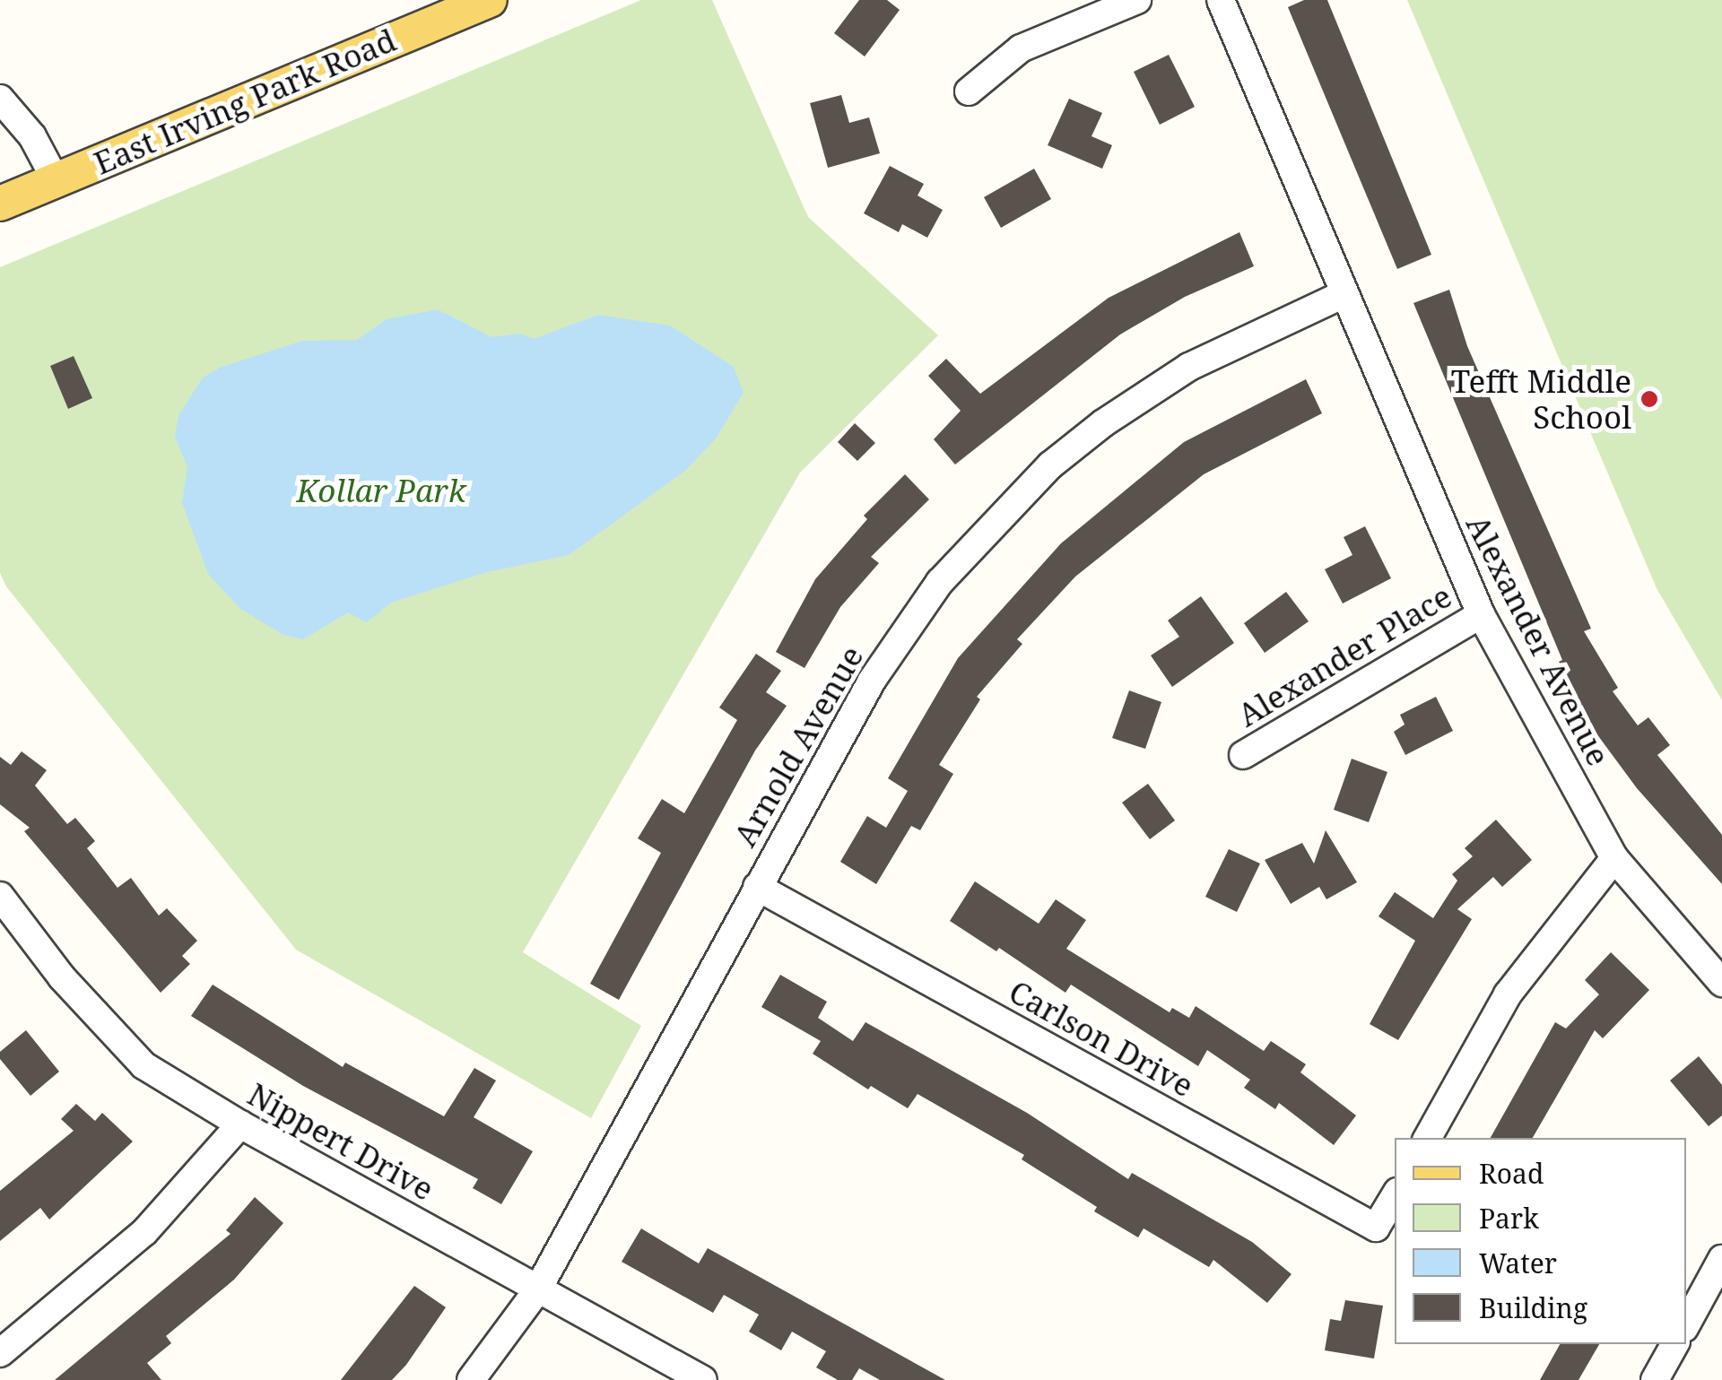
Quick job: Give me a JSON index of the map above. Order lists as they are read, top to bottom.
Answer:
{
  "streets": {
    "main road": ["East Irving Park Road"],
    "street": [
      "Alexander Avenue",
      "Alexander Place",
      "Arnold Avenue",
      "Carlson Drive",
      "Nippert Drive"
    ]
  },
  "crossings": [
    ["Alexander Avenue", "Alexander Place"],
    ["Alexander Avenue", "Arnold Avenue"],
    ["Arnold Avenue", "Carlson Drive"],
    ["Arnold Avenue", "Nippert Drive"]
  ],
  "parks": ["Kollar Park"],
  "places": ["Tefft Middle School"],
  "legend": [
    "Road",
    "Park",
    "Water",
    "Building"
  ]
}
